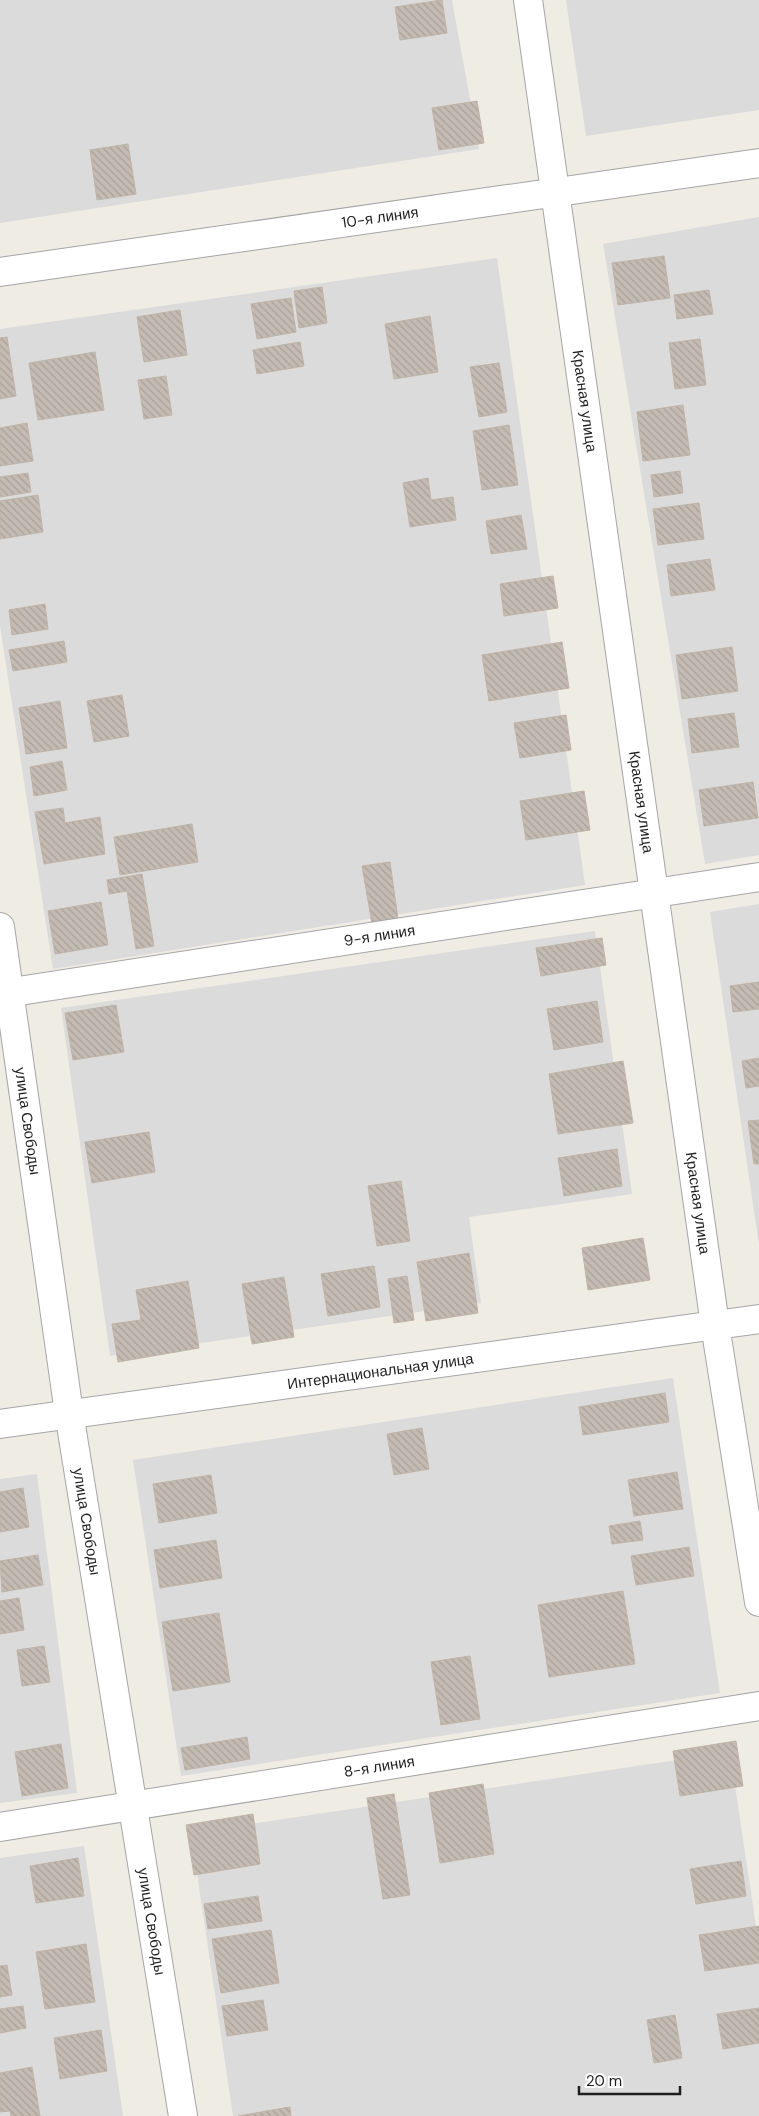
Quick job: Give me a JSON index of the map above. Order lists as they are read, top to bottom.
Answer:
{
  "streets": {
    "street": [
      "10-я линия",
      "Красная улица",
      "9-я линия",
      "улица Свободы",
      "Интернациональная улица",
      "8-я линия"
    ]
  },
  "crossings": [
    ["10-я линия", "Красная улица"],
    ["Красная улица", "9-я линия"],
    ["Красная улица", "Интернациональная улица"],
    ["9-я линия", "улица Свободы"],
    ["улица Свободы", "Интернациональная улица"],
    ["улица Свободы", "8-я линия"]
  ],
  "scale_bar": "20 m"
}
